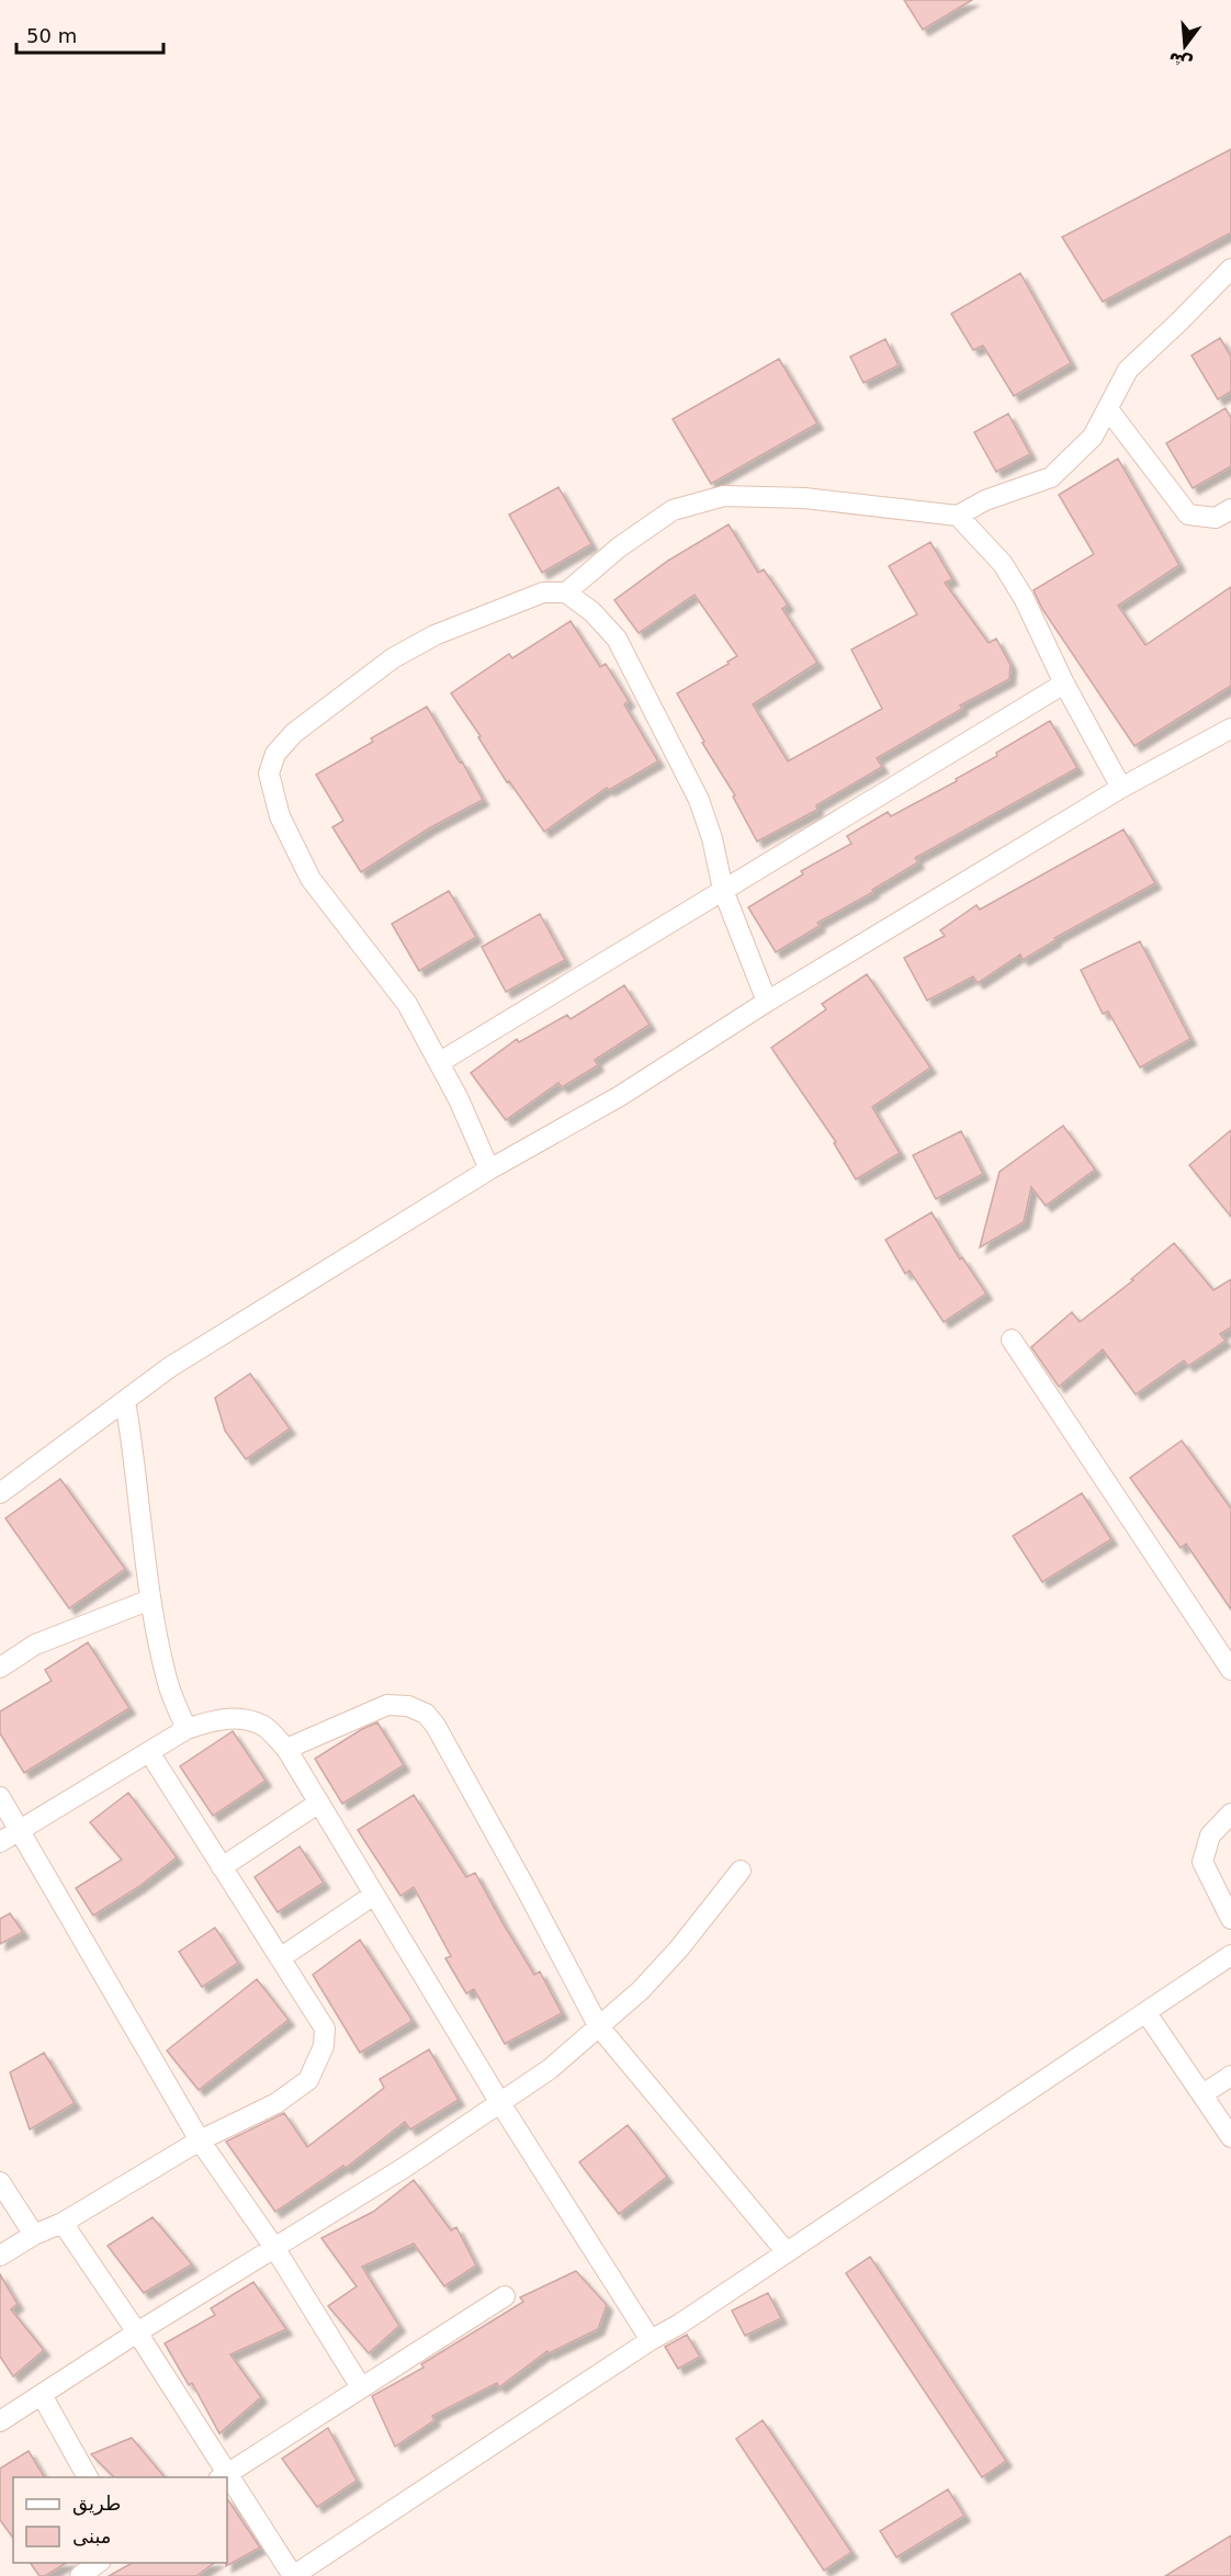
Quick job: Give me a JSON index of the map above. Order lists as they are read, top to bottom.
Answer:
{
  "legend": ["طريق", "مبنى"],
  "scale_bar": "50 m",
  "north": "bottom"
}
